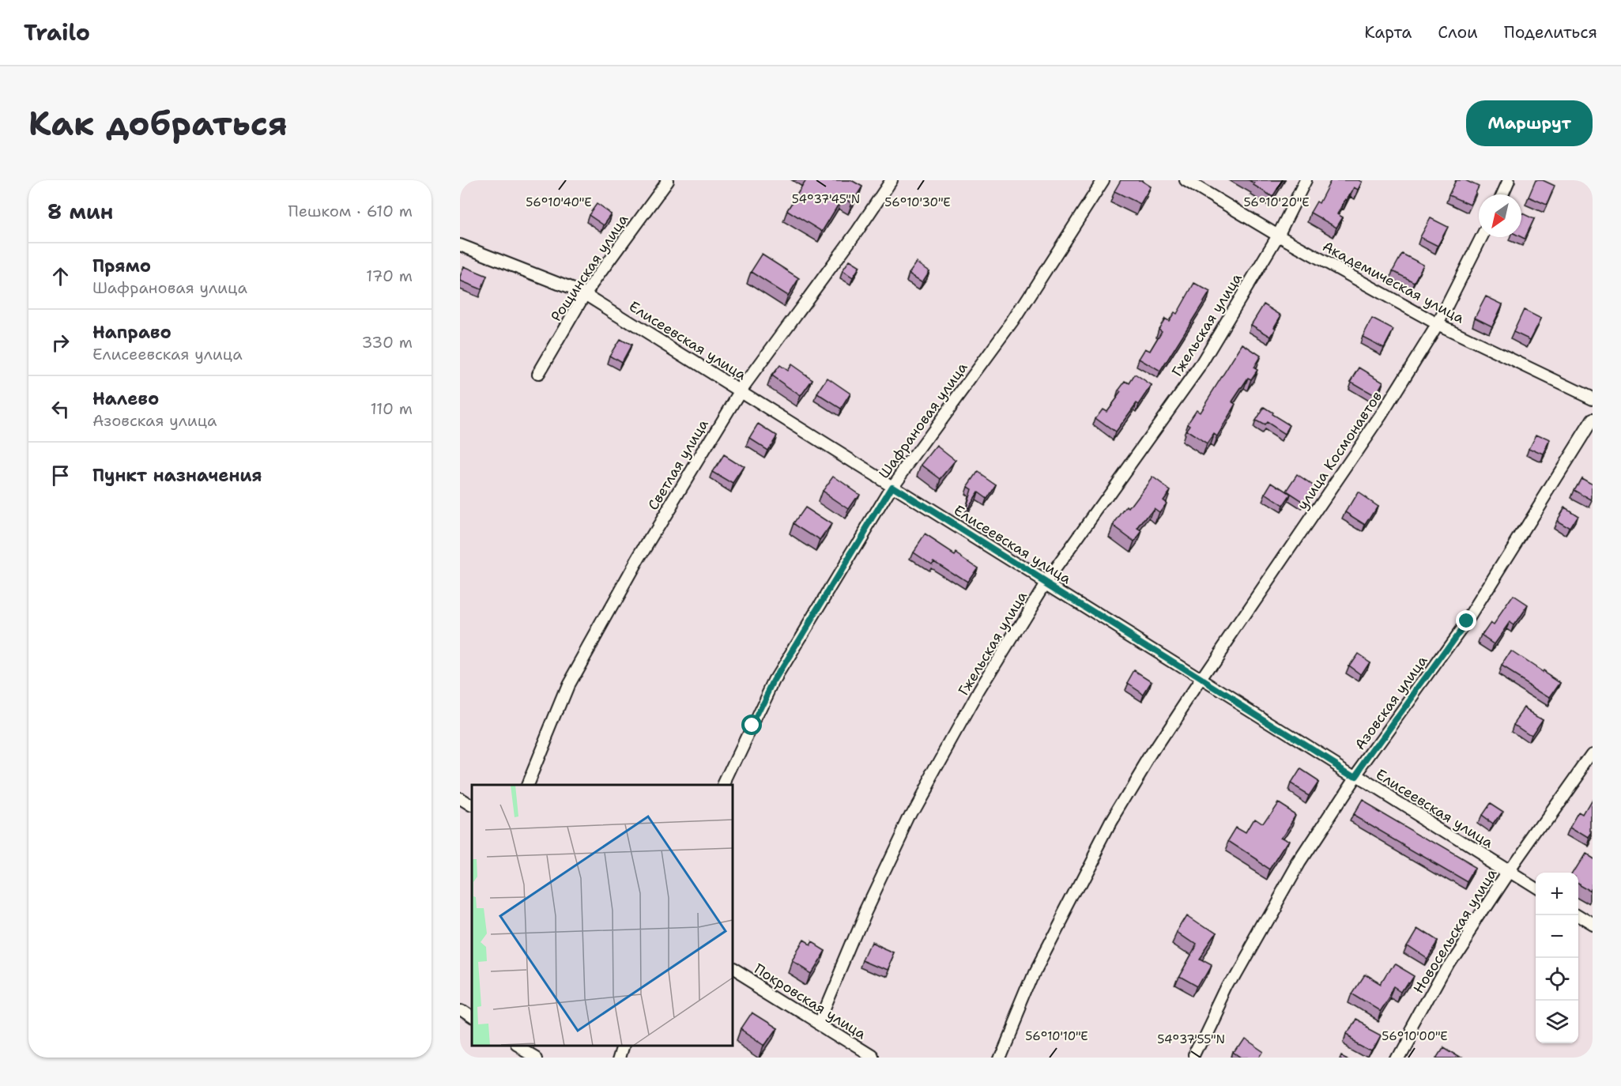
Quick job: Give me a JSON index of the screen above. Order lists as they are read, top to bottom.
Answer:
{
  "streets": {
    "street": [
      "Рощинская улица",
      "Академическая улица",
      "Гжельская улица",
      "Елисеевская улица",
      "Шафрановая улица",
      "улица Космонавтов",
      "Светлая улица",
      "Азовская улица",
      "Новосельская улица",
      "Покровская улица"
    ]
  },
  "crossings": [
    ["Рощинская улица", "Елисеевская улица"],
    ["Академическая улица", "Гжельская улица"],
    ["Академическая улица", "улица Космонавтов"],
    ["Гжельская улица", "Елисеевская улица"],
    ["Гжельская улица", "Покровская улица"],
    ["Елисеевская улица", "Шафрановая улица"],
    ["Елисеевская улица", "улица Космонавтов"],
    ["Елисеевская улица", "Светлая улица"],
    ["Елисеевская улица", "Азовская улица"],
    ["Елисеевская улица", "Новосельская улица"]
  ],
  "north": "bottom left",
  "page": {
    "header": "Trailo",
    "nav": ["Карта", "Слои", "Поделиться"],
    "buttons": "Маршрут",
    "title": "Как добраться",
    "heading": ["8 мин", "Пешком · 610 m"],
    "list": [
      ["Прямо", "Шафрановая улица", "170 m"],
      ["Направо", "Елисеевская улица", "330 m"],
      ["Налево", "Азовская улица", "110 m"],
      "Пункт назначения"
    ],
    "map_buttons": ["+", "−"]
  },
  "coordinates": [
    "54°37'45\"N",
    "56°10'40\"E",
    "56°10'30\"E",
    "56°10'20\"E",
    "56°10'10\"E",
    "56°10'00\"E",
    "54°37'55\"N"
  ]
}
